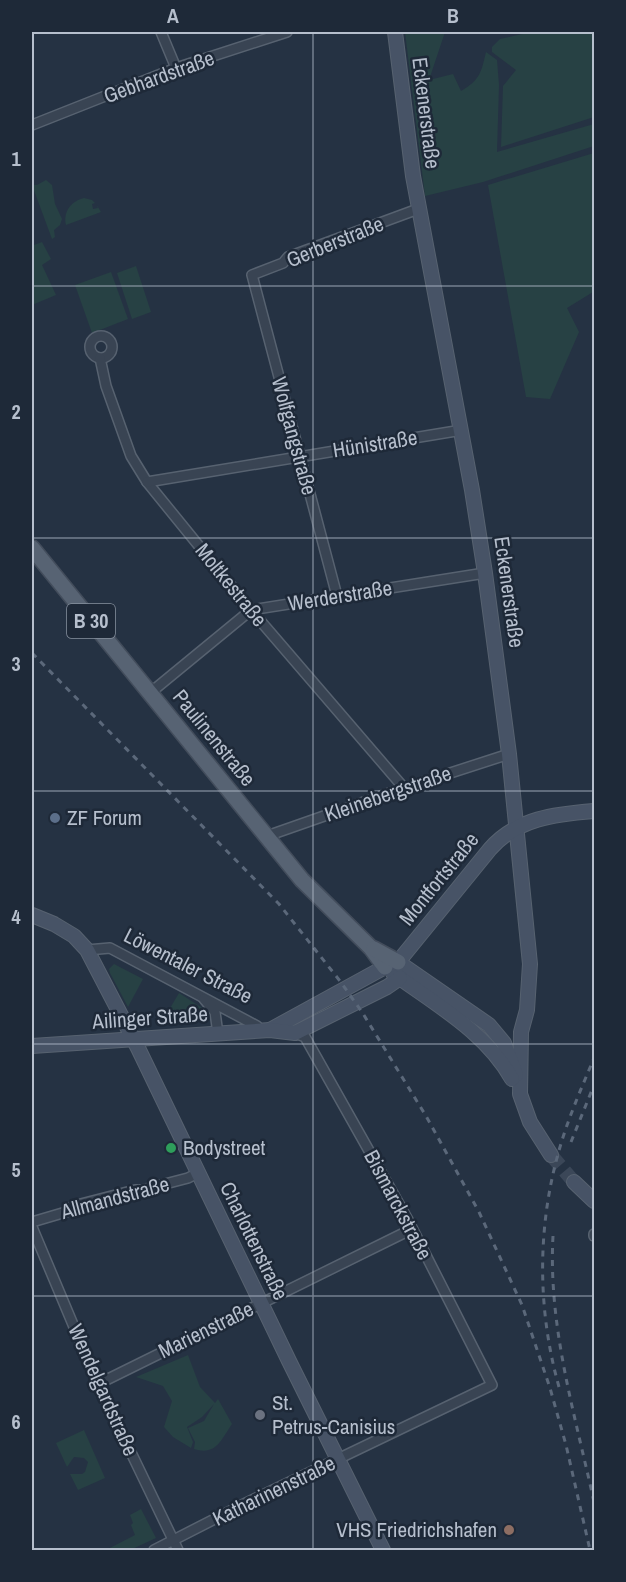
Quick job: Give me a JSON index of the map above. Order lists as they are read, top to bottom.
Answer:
{
  "streets": {
    "main road": [
      "Eckenerstraße",
      "B 30",
      "Paulinenstraße",
      "Montfortstraße",
      "Ailinger Straße",
      "Charlottenstraße"
    ],
    "street": [
      "Gebhardstraße",
      "Gerberstraße",
      "Wolfgangstraße",
      "Hünistraße",
      "Moltkestraße",
      "Werderstraße",
      "Kleinebergstraße",
      "Löwentaler Straße",
      "Allmandstraße",
      "Bismarckstraße",
      "Marienstraße",
      "Wendelgardstraße",
      "Katharinenstraße"
    ]
  },
  "crossings": [
    ["Eckenerstraße", "Gerberstraße"],
    ["Eckenerstraße", "Hünistraße"],
    ["Eckenerstraße", "Werderstraße"],
    ["Eckenerstraße", "Paulinenstraße"],
    ["Eckenerstraße", "Kleinebergstraße"],
    ["Eckenerstraße", "Montfortstraße"],
    ["Gerberstraße", "Wolfgangstraße"],
    ["Wolfgangstraße", "Hünistraße"],
    ["Wolfgangstraße", "Werderstraße"],
    ["Hünistraße", "Moltkestraße"],
    ["Moltkestraße", "Werderstraße"],
    ["Moltkestraße", "Kleinebergstraße"],
    ["B 30", "Paulinenstraße"],
    ["Paulinenstraße", "Kleinebergstraße"],
    ["Paulinenstraße", "Montfortstraße"],
    ["Paulinenstraße", "Ailinger Straße"],
    ["Montfortstraße", "Ailinger Straße"],
    ["Löwentaler Straße", "Ailinger Straße"],
    ["Löwentaler Straße", "Charlottenstraße"],
    ["Ailinger Straße", "Bismarckstraße"],
    ["Ailinger Straße", "Charlottenstraße"],
    ["Allmandstraße", "Charlottenstraße"],
    ["Bismarckstraße", "Marienstraße"],
    ["Bismarckstraße", "Katharinenstraße"],
    ["Charlottenstraße", "Marienstraße"],
    ["Charlottenstraße", "Katharinenstraße"],
    ["Marienstraße", "Wendelgardstraße"],
    ["Wendelgardstraße", "Katharinenstraße"]
  ],
  "places": [
    "ZF Forum",
    "Bodystreet",
    "St. Petrus-Canisius",
    "VHS Friedrichshafen"
  ],
  "grid": {
    "columns": ["A", "B"],
    "rows": [
      "1",
      "2",
      "3",
      "4",
      "5",
      "6"
    ]
  }
}
